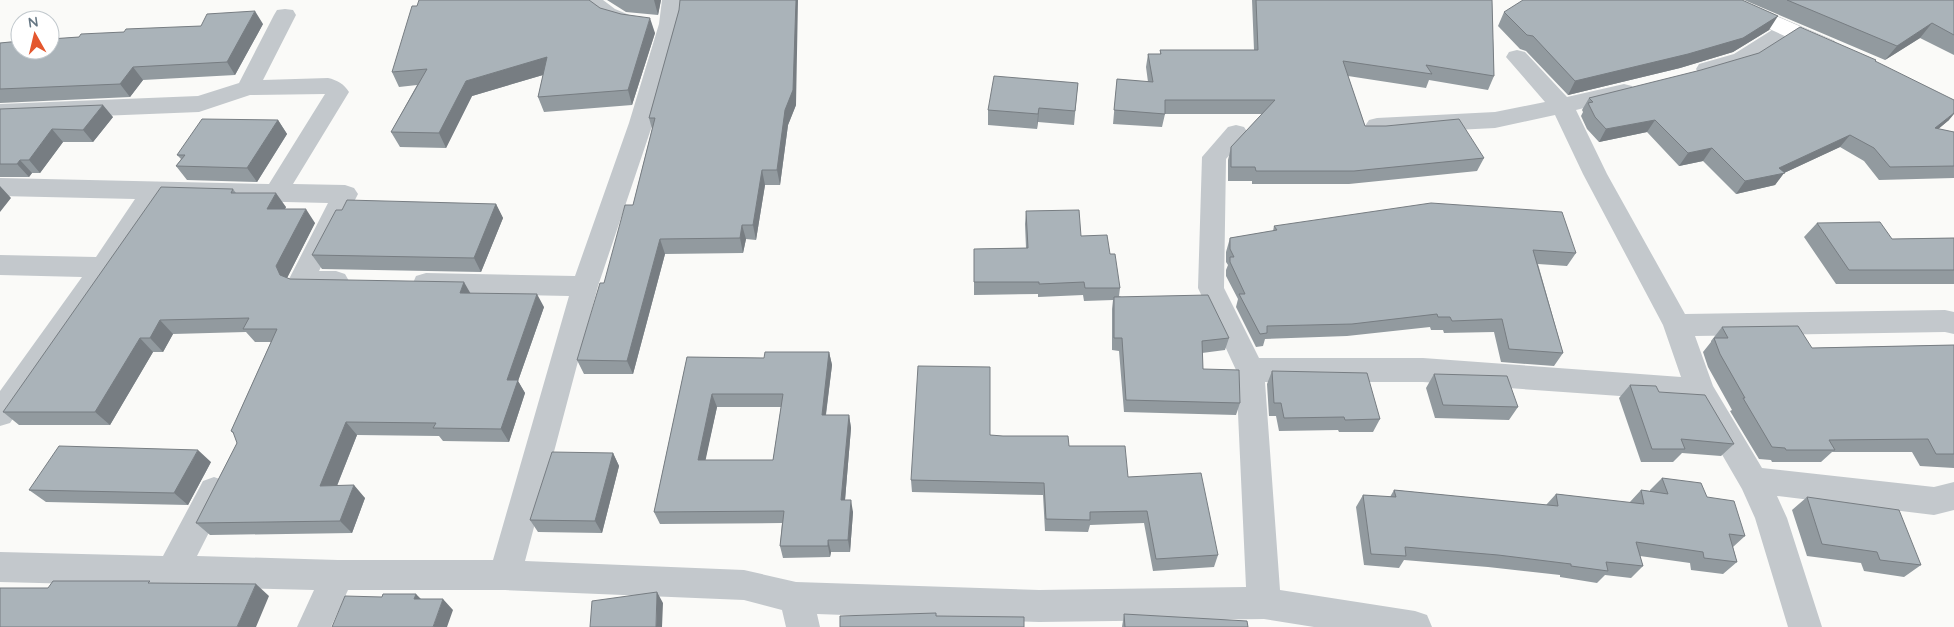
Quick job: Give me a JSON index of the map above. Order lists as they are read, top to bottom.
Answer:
{
  "north": "top"
}
